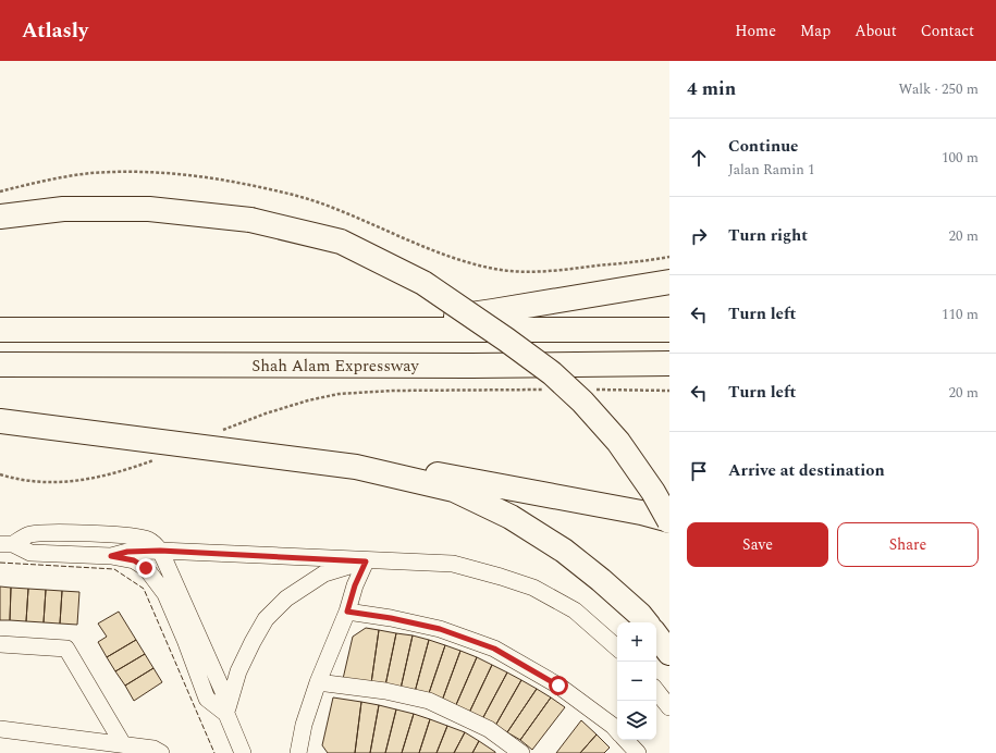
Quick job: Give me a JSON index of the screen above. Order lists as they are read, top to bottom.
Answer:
{
  "streets": {
    "highway": ["Shah Alam Expressway"]
  },
  "page": {
    "header": "Atlasly",
    "nav": [
      "Home",
      "Map",
      "About",
      "Contact"
    ],
    "heading": ["4 min", "Walk · 250 m"],
    "list": [
      ["Continue", "Jalan Ramin 1", "100 m"],
      ["Turn right", "20 m"],
      ["Turn left", "110 m"],
      ["Turn left", "20 m"],
      "Arrive at destination"
    ],
    "buttons": ["Save", "Share"],
    "map_buttons": ["+", "−"]
  }
}
